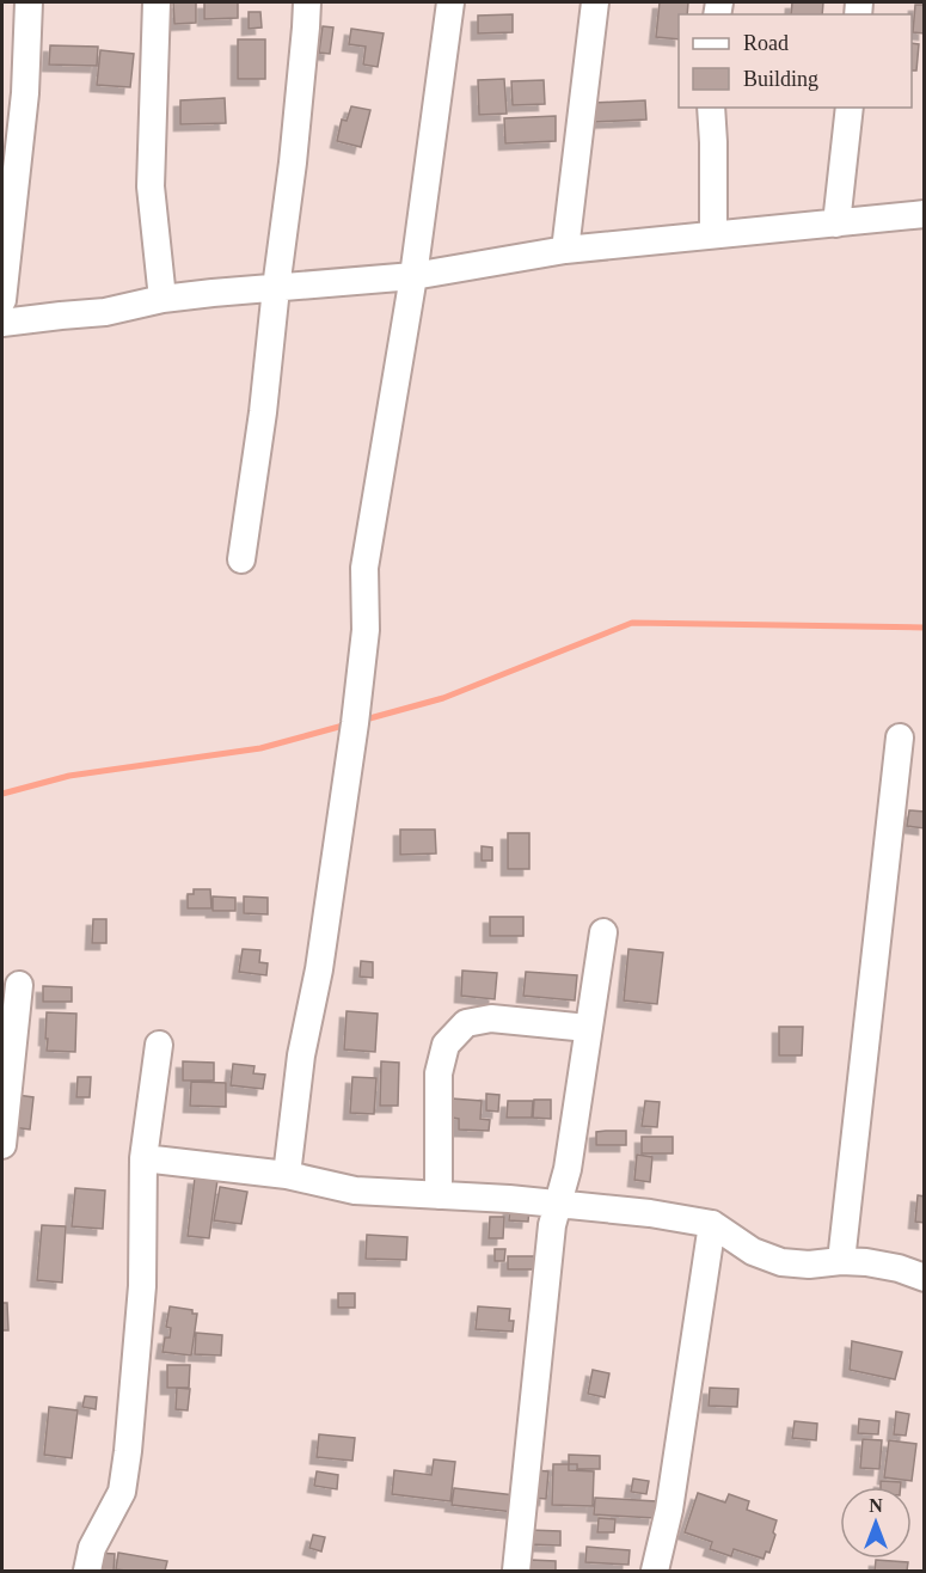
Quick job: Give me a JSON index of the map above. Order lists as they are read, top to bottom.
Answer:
{
  "legend": ["Road", "Building"],
  "north": "top"
}
